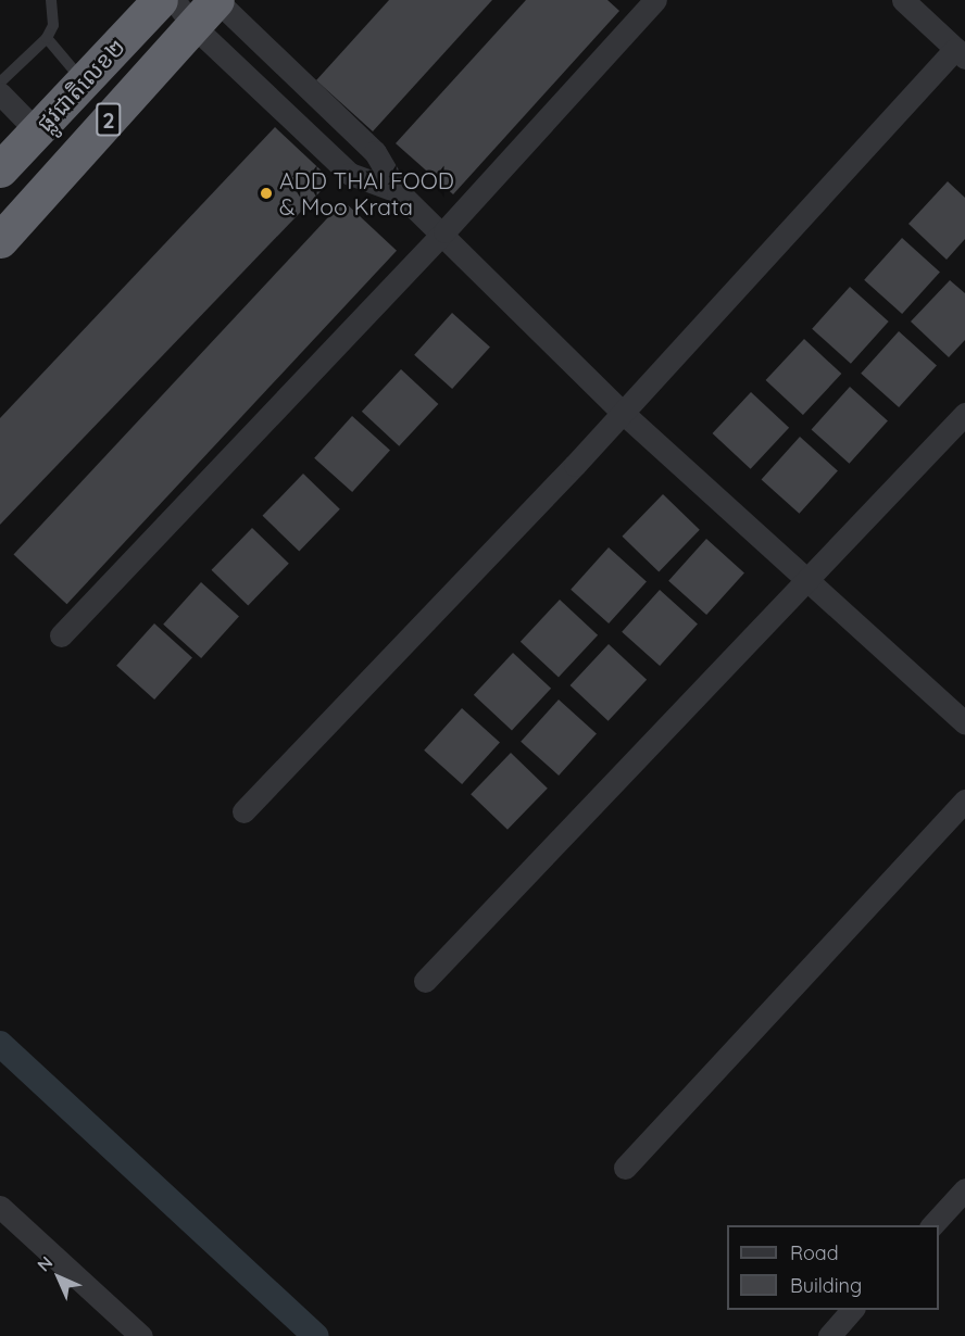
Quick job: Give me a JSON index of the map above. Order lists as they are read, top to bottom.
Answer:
{
  "streets": {
    "highway": ["ផ្លូវជាតិលេខ២", "2"]
  },
  "places": ["ADD THAI FOOD & Moo Krata"],
  "legend": ["Road", "Building"],
  "north": "top left"
}
